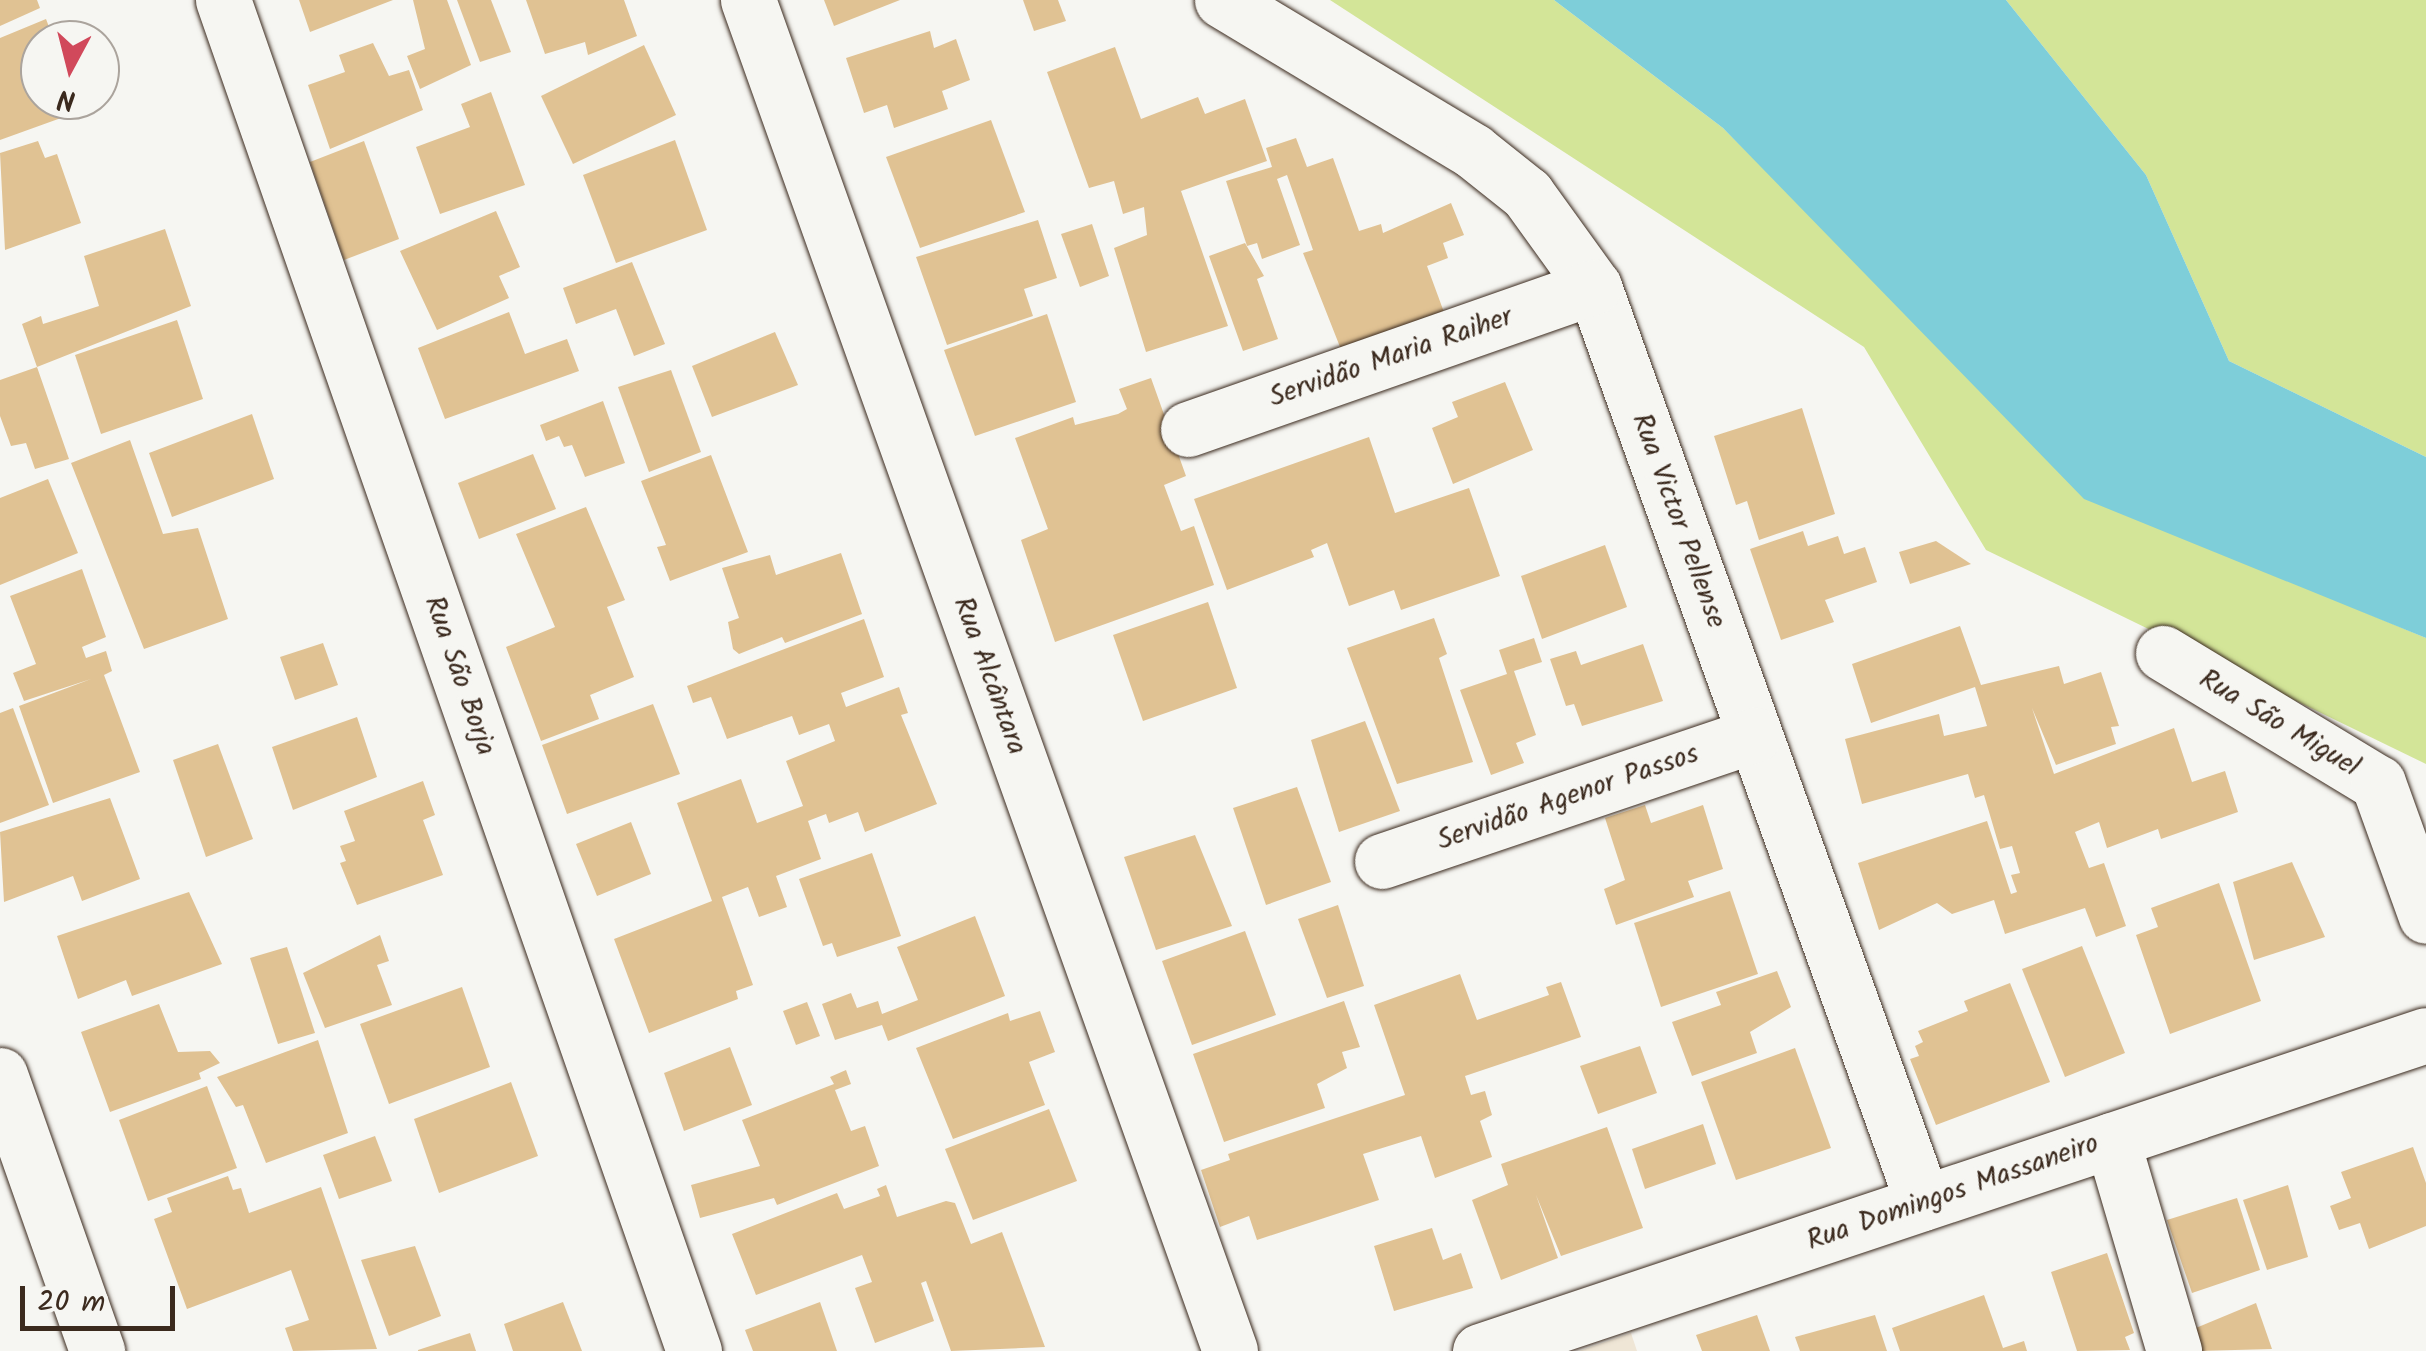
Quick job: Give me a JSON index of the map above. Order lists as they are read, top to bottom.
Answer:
{
  "streets": {
    "street": [
      "Servidão Maria Raiher",
      "Rua Victor Pellense",
      "Rua São Borja",
      "Rua Alcântara",
      "Rua São Miguel",
      "Servidão Agenor Passos",
      "Rua Domingos Massaneiro"
    ]
  },
  "crossings": [
    ["Servidão Maria Raiher", "Rua Victor Pellense"],
    ["Rua Victor Pellense", "Servidão Agenor Passos"],
    ["Rua Victor Pellense", "Rua Domingos Massaneiro"]
  ],
  "scale_bar": "20 m",
  "north": "bottom"
}
